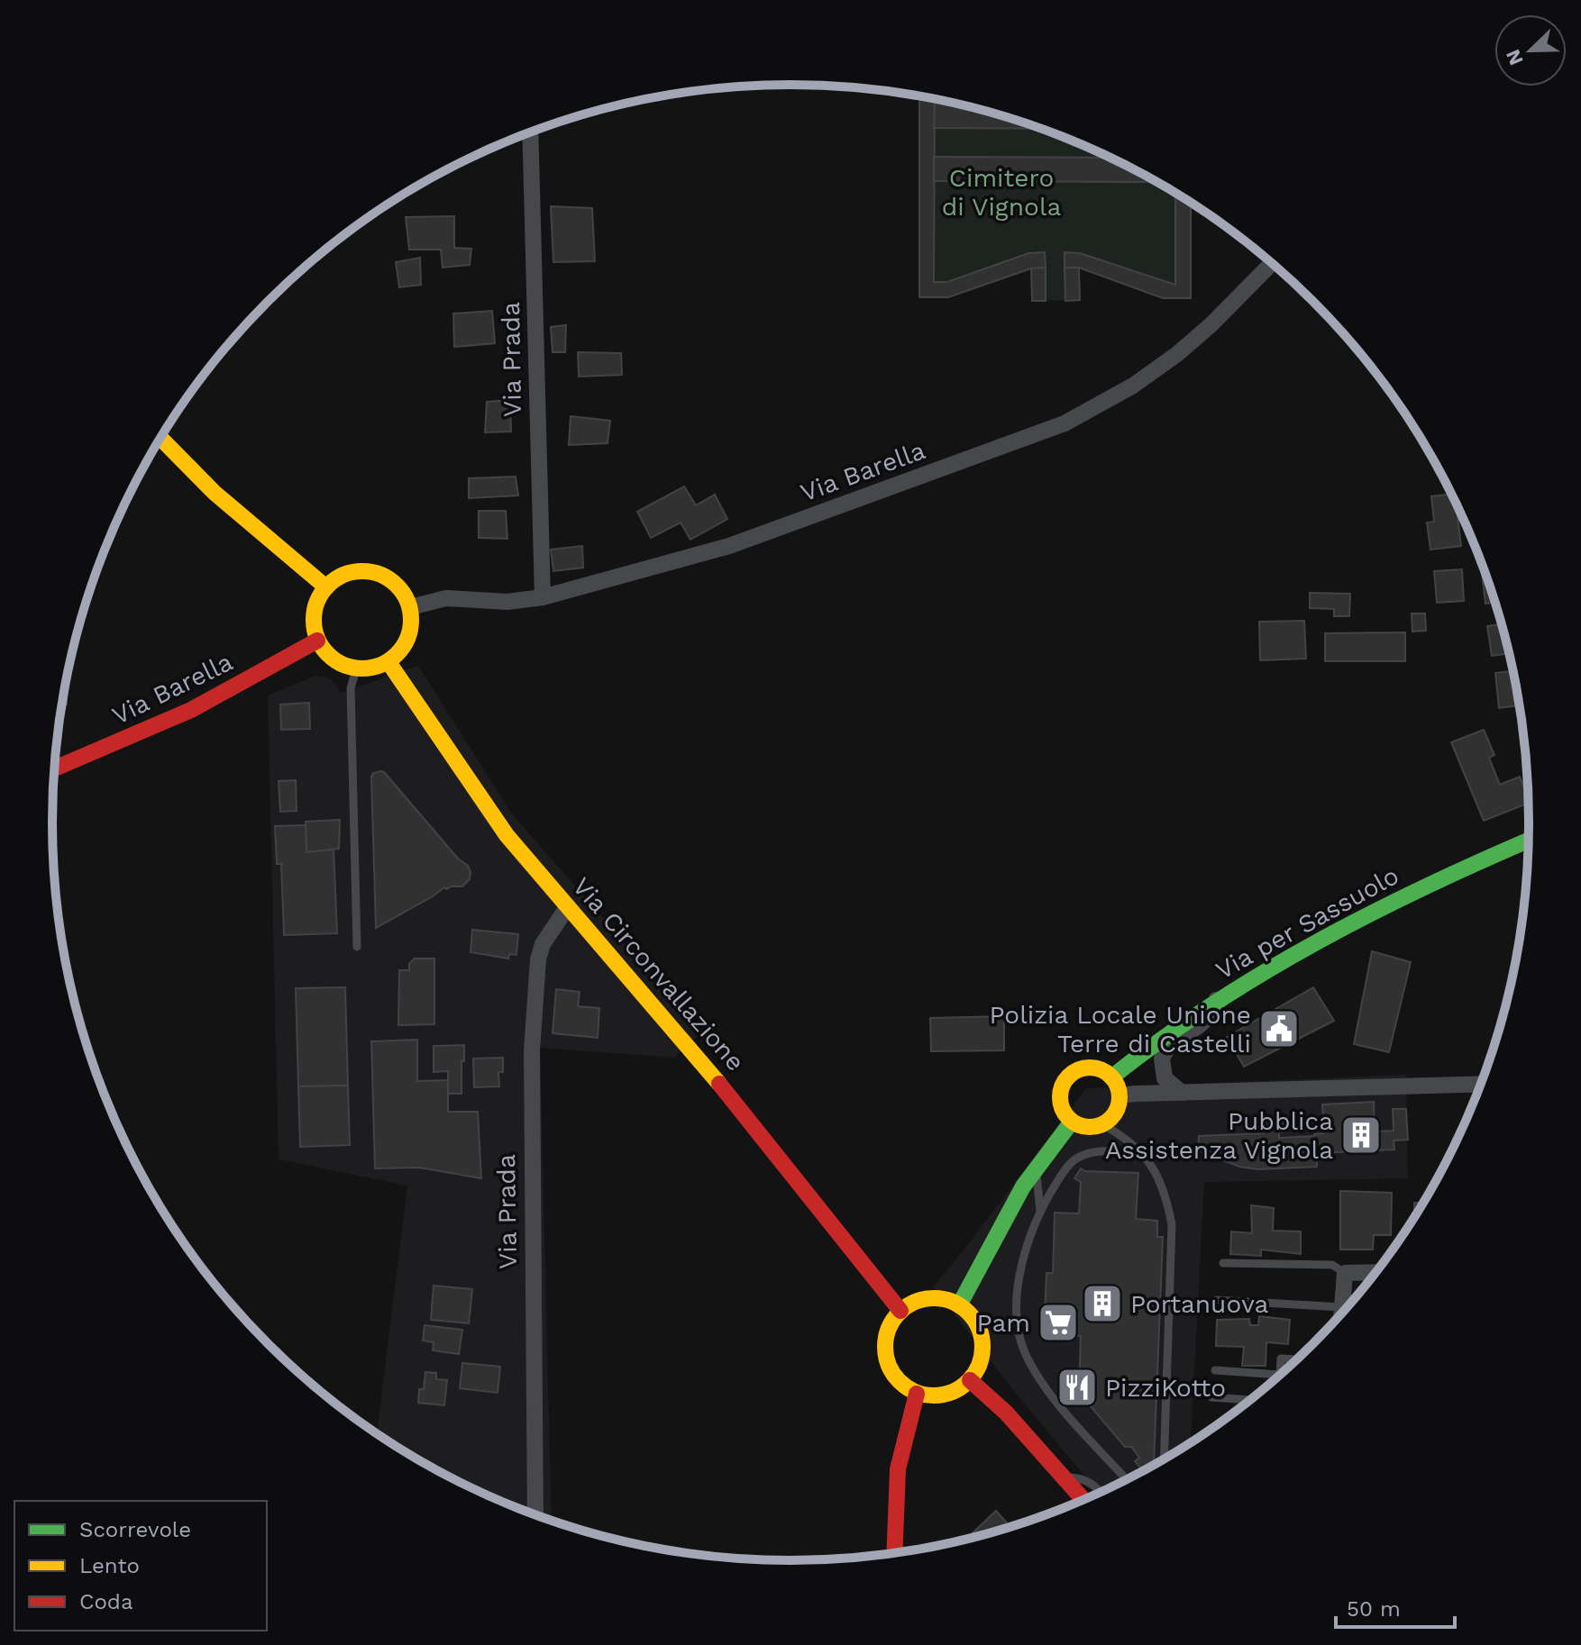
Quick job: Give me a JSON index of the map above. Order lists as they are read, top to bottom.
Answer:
{
  "streets": {
    "main road": ["Via Barella", "Via per Sassuolo", "Via Circonvallazione"],
    "street": ["Via Prada"]
  },
  "crossings": [
    ["Via Prada", "Via Barella"],
    ["Via Prada", "Via Circonvallazione"],
    ["Via Barella", "Via Circonvallazione"]
  ],
  "parks": ["Cimitero di Vignola"],
  "places": {
    "public building": ["Polizia Locale Unione Terre di Castelli"],
    "building": ["Pubblica Assistenza Vignola", "Portanuova"],
    "supermarket": ["Pam"],
    "restaurant": ["PizziKotto"]
  },
  "legend": ["Scorrevole", "Lento", "Coda"],
  "scale_bar": "50 m",
  "north": "bottom left"
}
